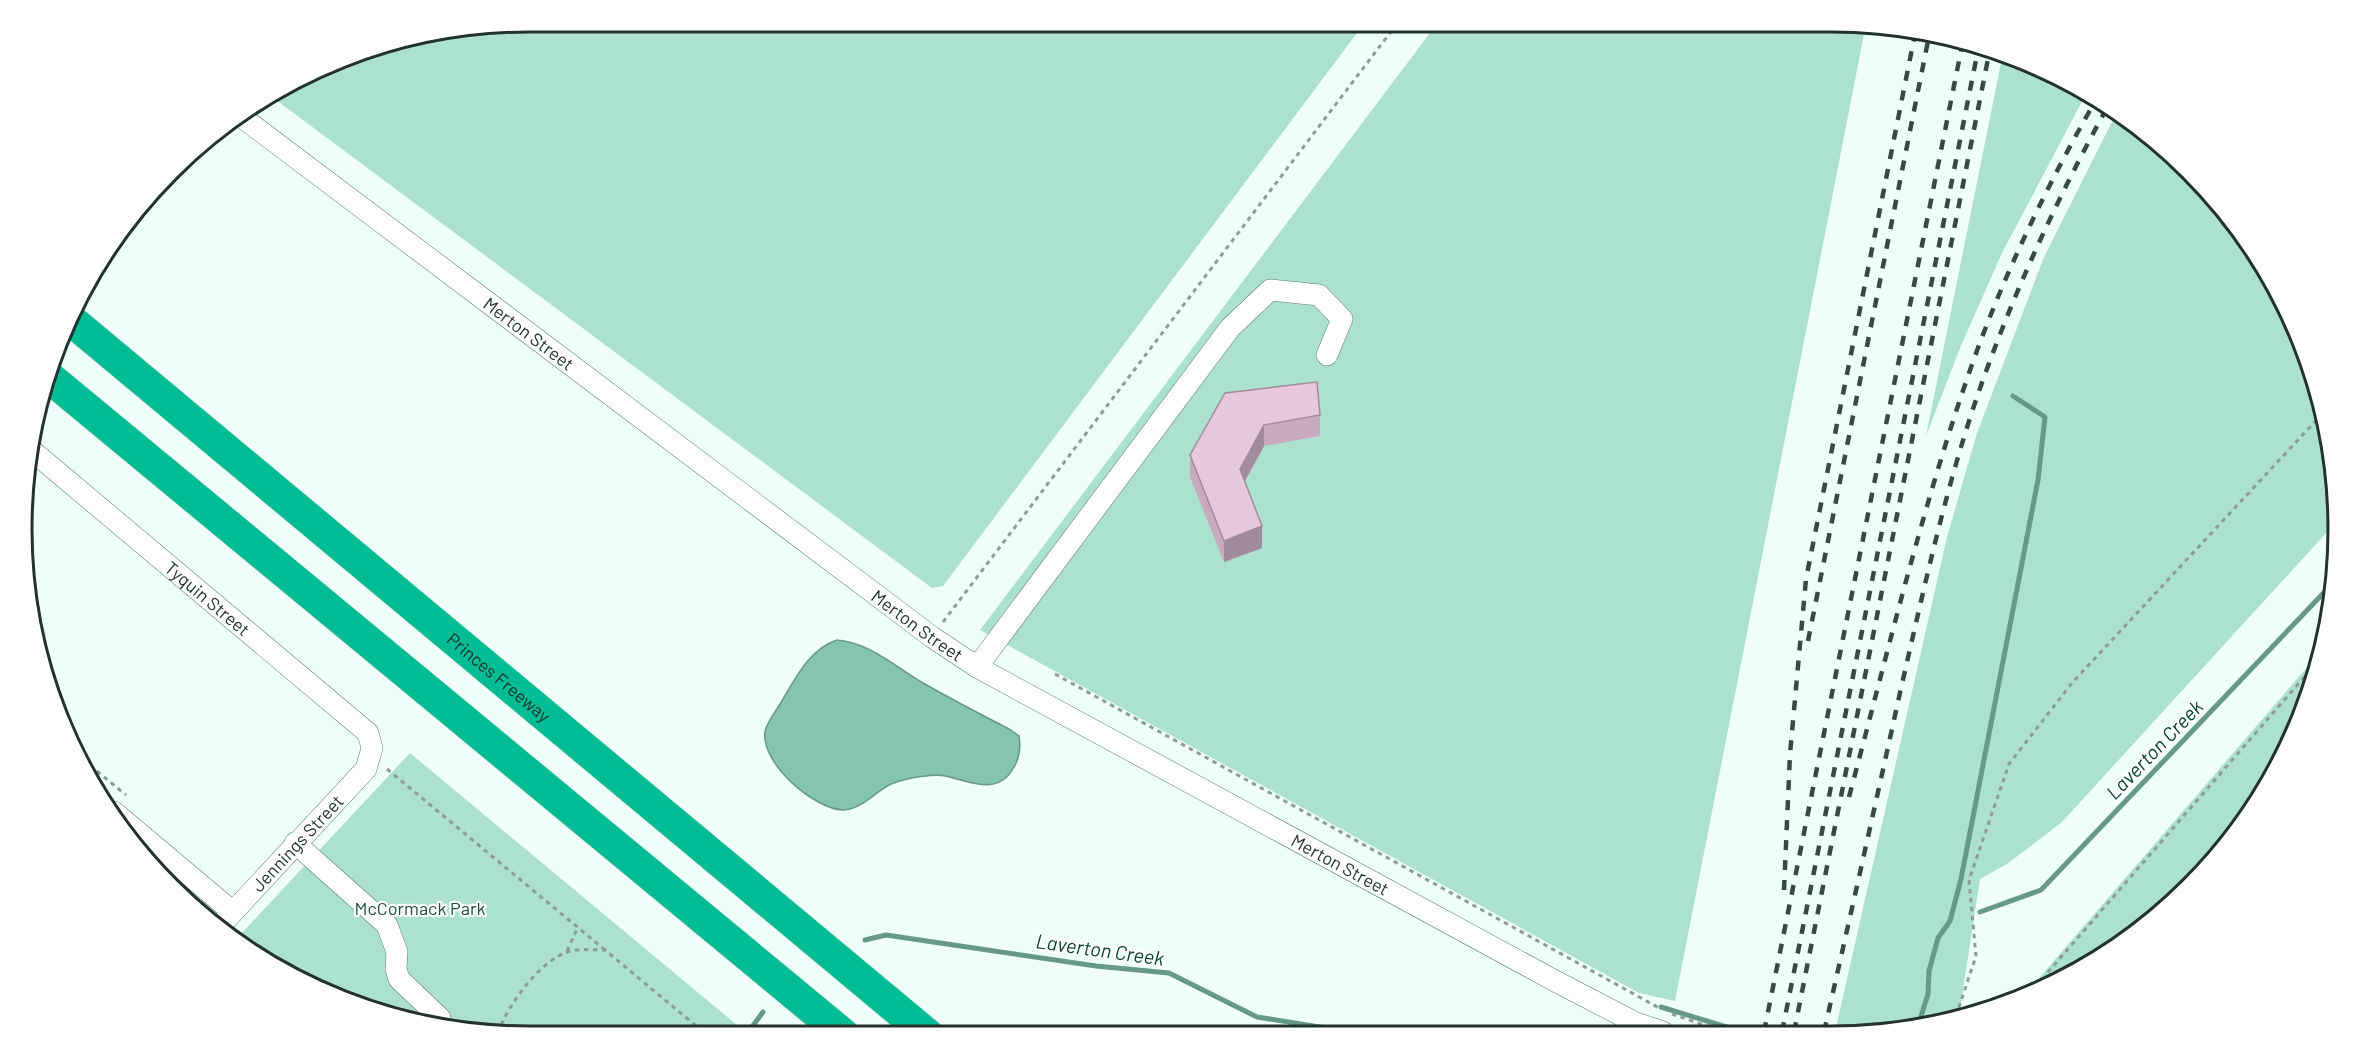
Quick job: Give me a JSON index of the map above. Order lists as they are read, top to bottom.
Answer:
{
  "streets": {
    "highway": ["Princes Freeway"],
    "street": ["Merton Street", "Tyquin Street", "Jennings Street"]
  },
  "crossings": [
    ["Tyquin Street", "Jennings Street"]
  ],
  "water": ["Laverton Creek"],
  "parks": ["McCormack Park"]
}
